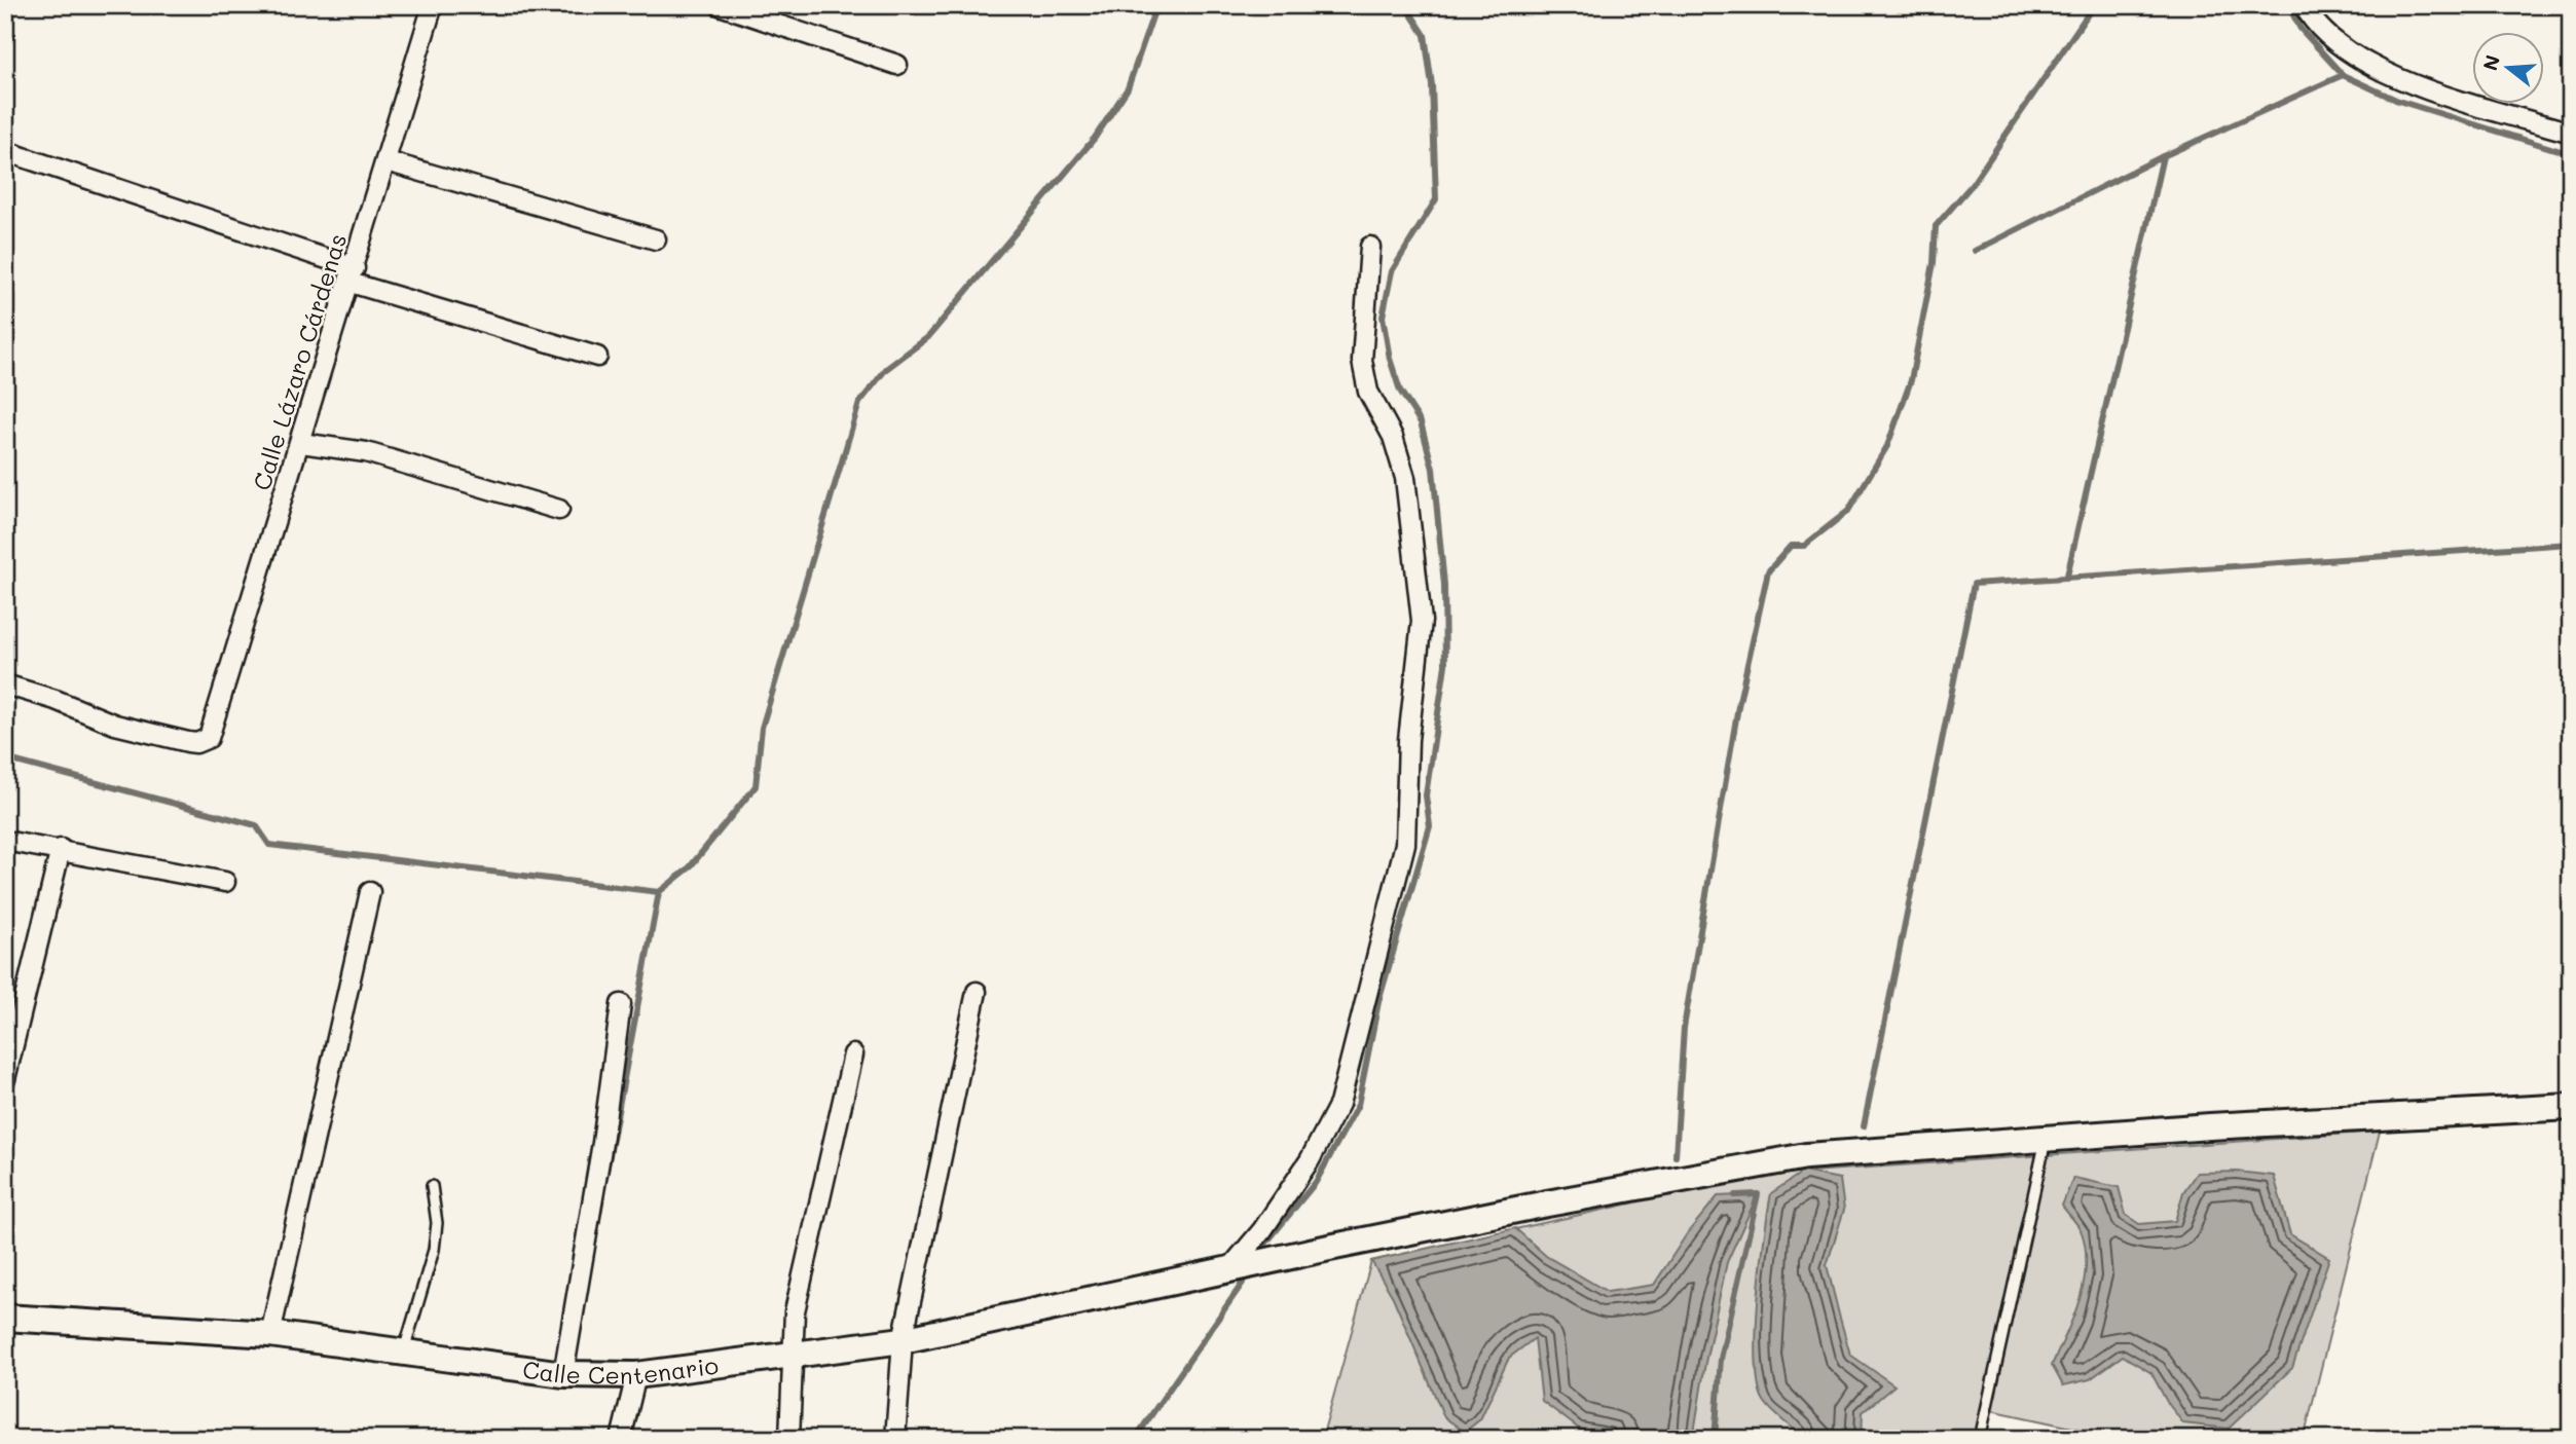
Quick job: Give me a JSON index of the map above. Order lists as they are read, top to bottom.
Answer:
{
  "streets": {
    "street": ["Calle Lázaro Cárdenas", "Calle Centenario"]
  },
  "north": "left"
}
